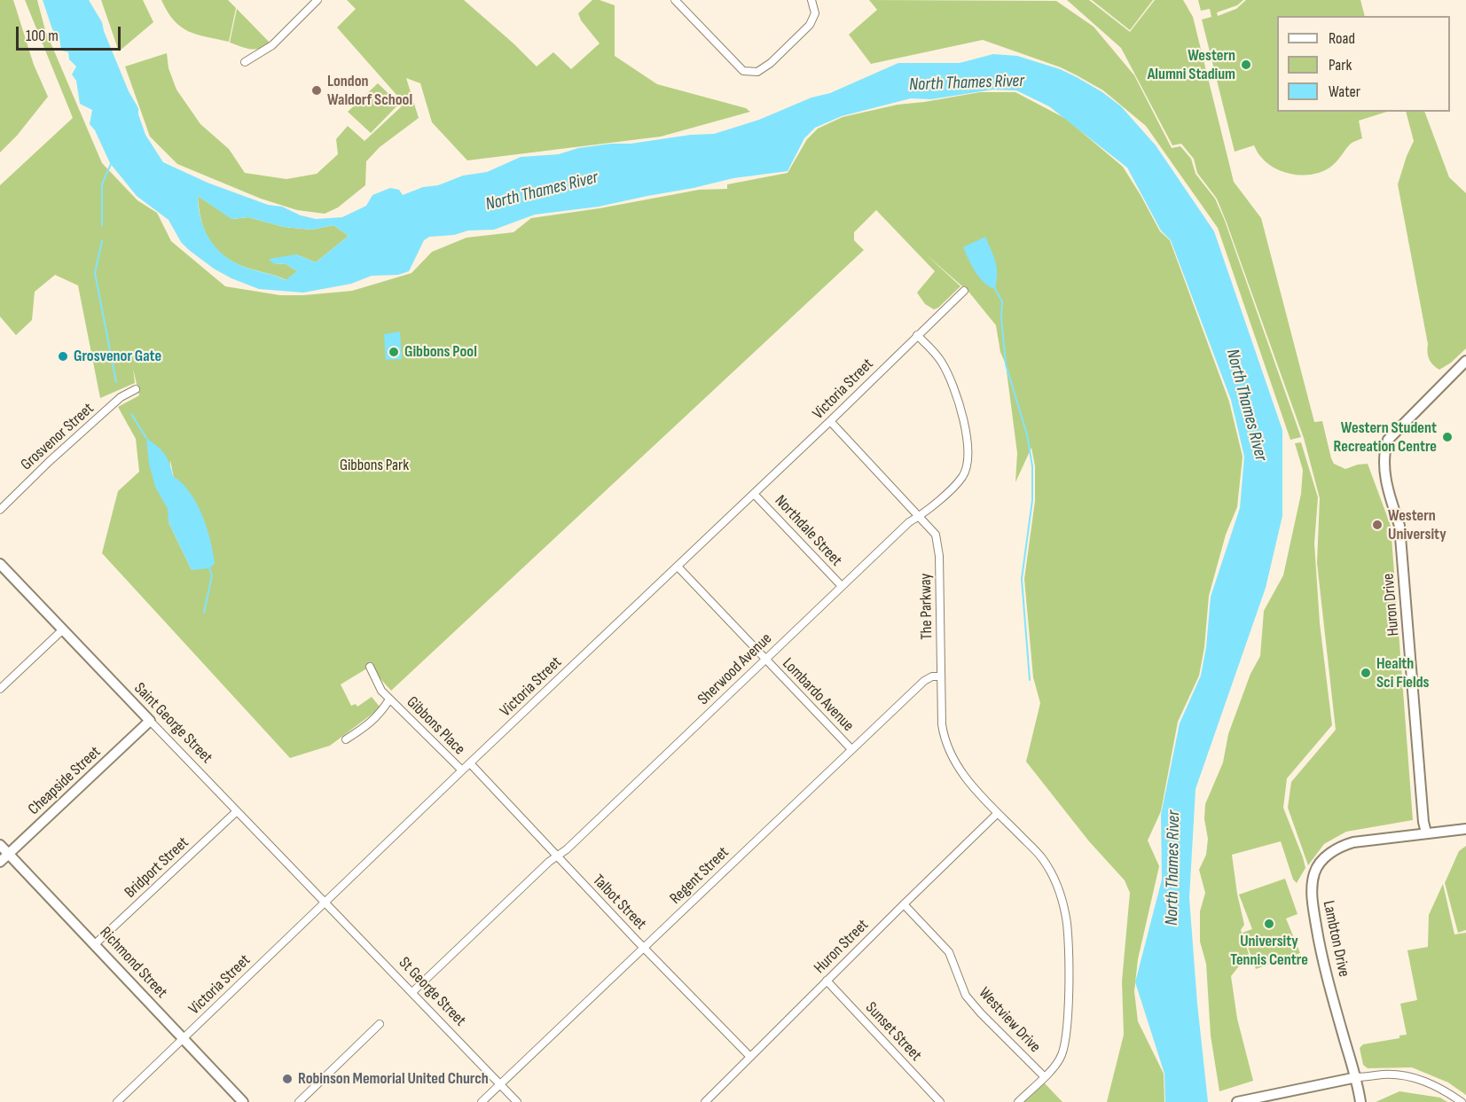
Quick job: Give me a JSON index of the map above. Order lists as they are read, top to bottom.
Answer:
{
  "streets": {
    "street": [
      "Victoria Street",
      "Grosvenor Street",
      "Northdale Street",
      "Huron Drive",
      "The Parkway",
      "Sherwood Avenue",
      "Lombardo Avenue",
      "Saint George Street",
      "Gibbons Place",
      "Cheapside Street",
      "Bridport Street",
      "Regent Street",
      "Talbot Street",
      "Lambton Drive",
      "Huron Street",
      "Richmond Street",
      "St George Street",
      "Westview Drive",
      "Sunset Street"
    ]
  },
  "crossings": [
    ["Victoria Street", "Northdale Street"],
    ["Victoria Street", "The Parkway"],
    ["Victoria Street", "Sherwood Avenue"],
    ["Victoria Street", "Lombardo Avenue"],
    ["Victoria Street", "Saint George Street"],
    ["Victoria Street", "Gibbons Place"],
    ["Victoria Street", "Talbot Street"],
    ["Victoria Street", "Richmond Street"],
    ["Victoria Street", "St George Street"],
    ["Northdale Street", "Sherwood Avenue"],
    ["Huron Drive", "Lambton Drive"],
    ["The Parkway", "Sherwood Avenue"],
    ["The Parkway", "Regent Street"],
    ["The Parkway", "Huron Street"],
    ["The Parkway", "Westview Drive"],
    ["Sherwood Avenue", "Lombardo Avenue"],
    ["Sherwood Avenue", "Talbot Street"],
    ["Sherwood Avenue", "St George Street"],
    ["Lombardo Avenue", "Regent Street"],
    ["Saint George Street", "Cheapside Street"],
    ["Saint George Street", "Bridport Street"],
    ["Saint George Street", "St George Street"],
    ["Cheapside Street", "Richmond Street"],
    ["Bridport Street", "Richmond Street"],
    ["Regent Street", "Talbot Street"],
    ["Regent Street", "St George Street"],
    ["Talbot Street", "Huron Street"],
    ["Huron Street", "Westview Drive"],
    ["Huron Street", "Sunset Street"]
  ],
  "water": ["North Thames River"],
  "parks": ["Gibbons Park"],
  "places": [
    "Western Alumni Stadium",
    "London Waldorf School",
    "Gibbons Pool",
    "Grosvenor Gate",
    "Western Student Recreation Centre",
    "Western University",
    "Health Sci Fields",
    "University Tennis Centre",
    "Robinson Memorial United Church"
  ],
  "legend": ["Road", "Park", "Water"],
  "scale_bar": "100 m"
}
